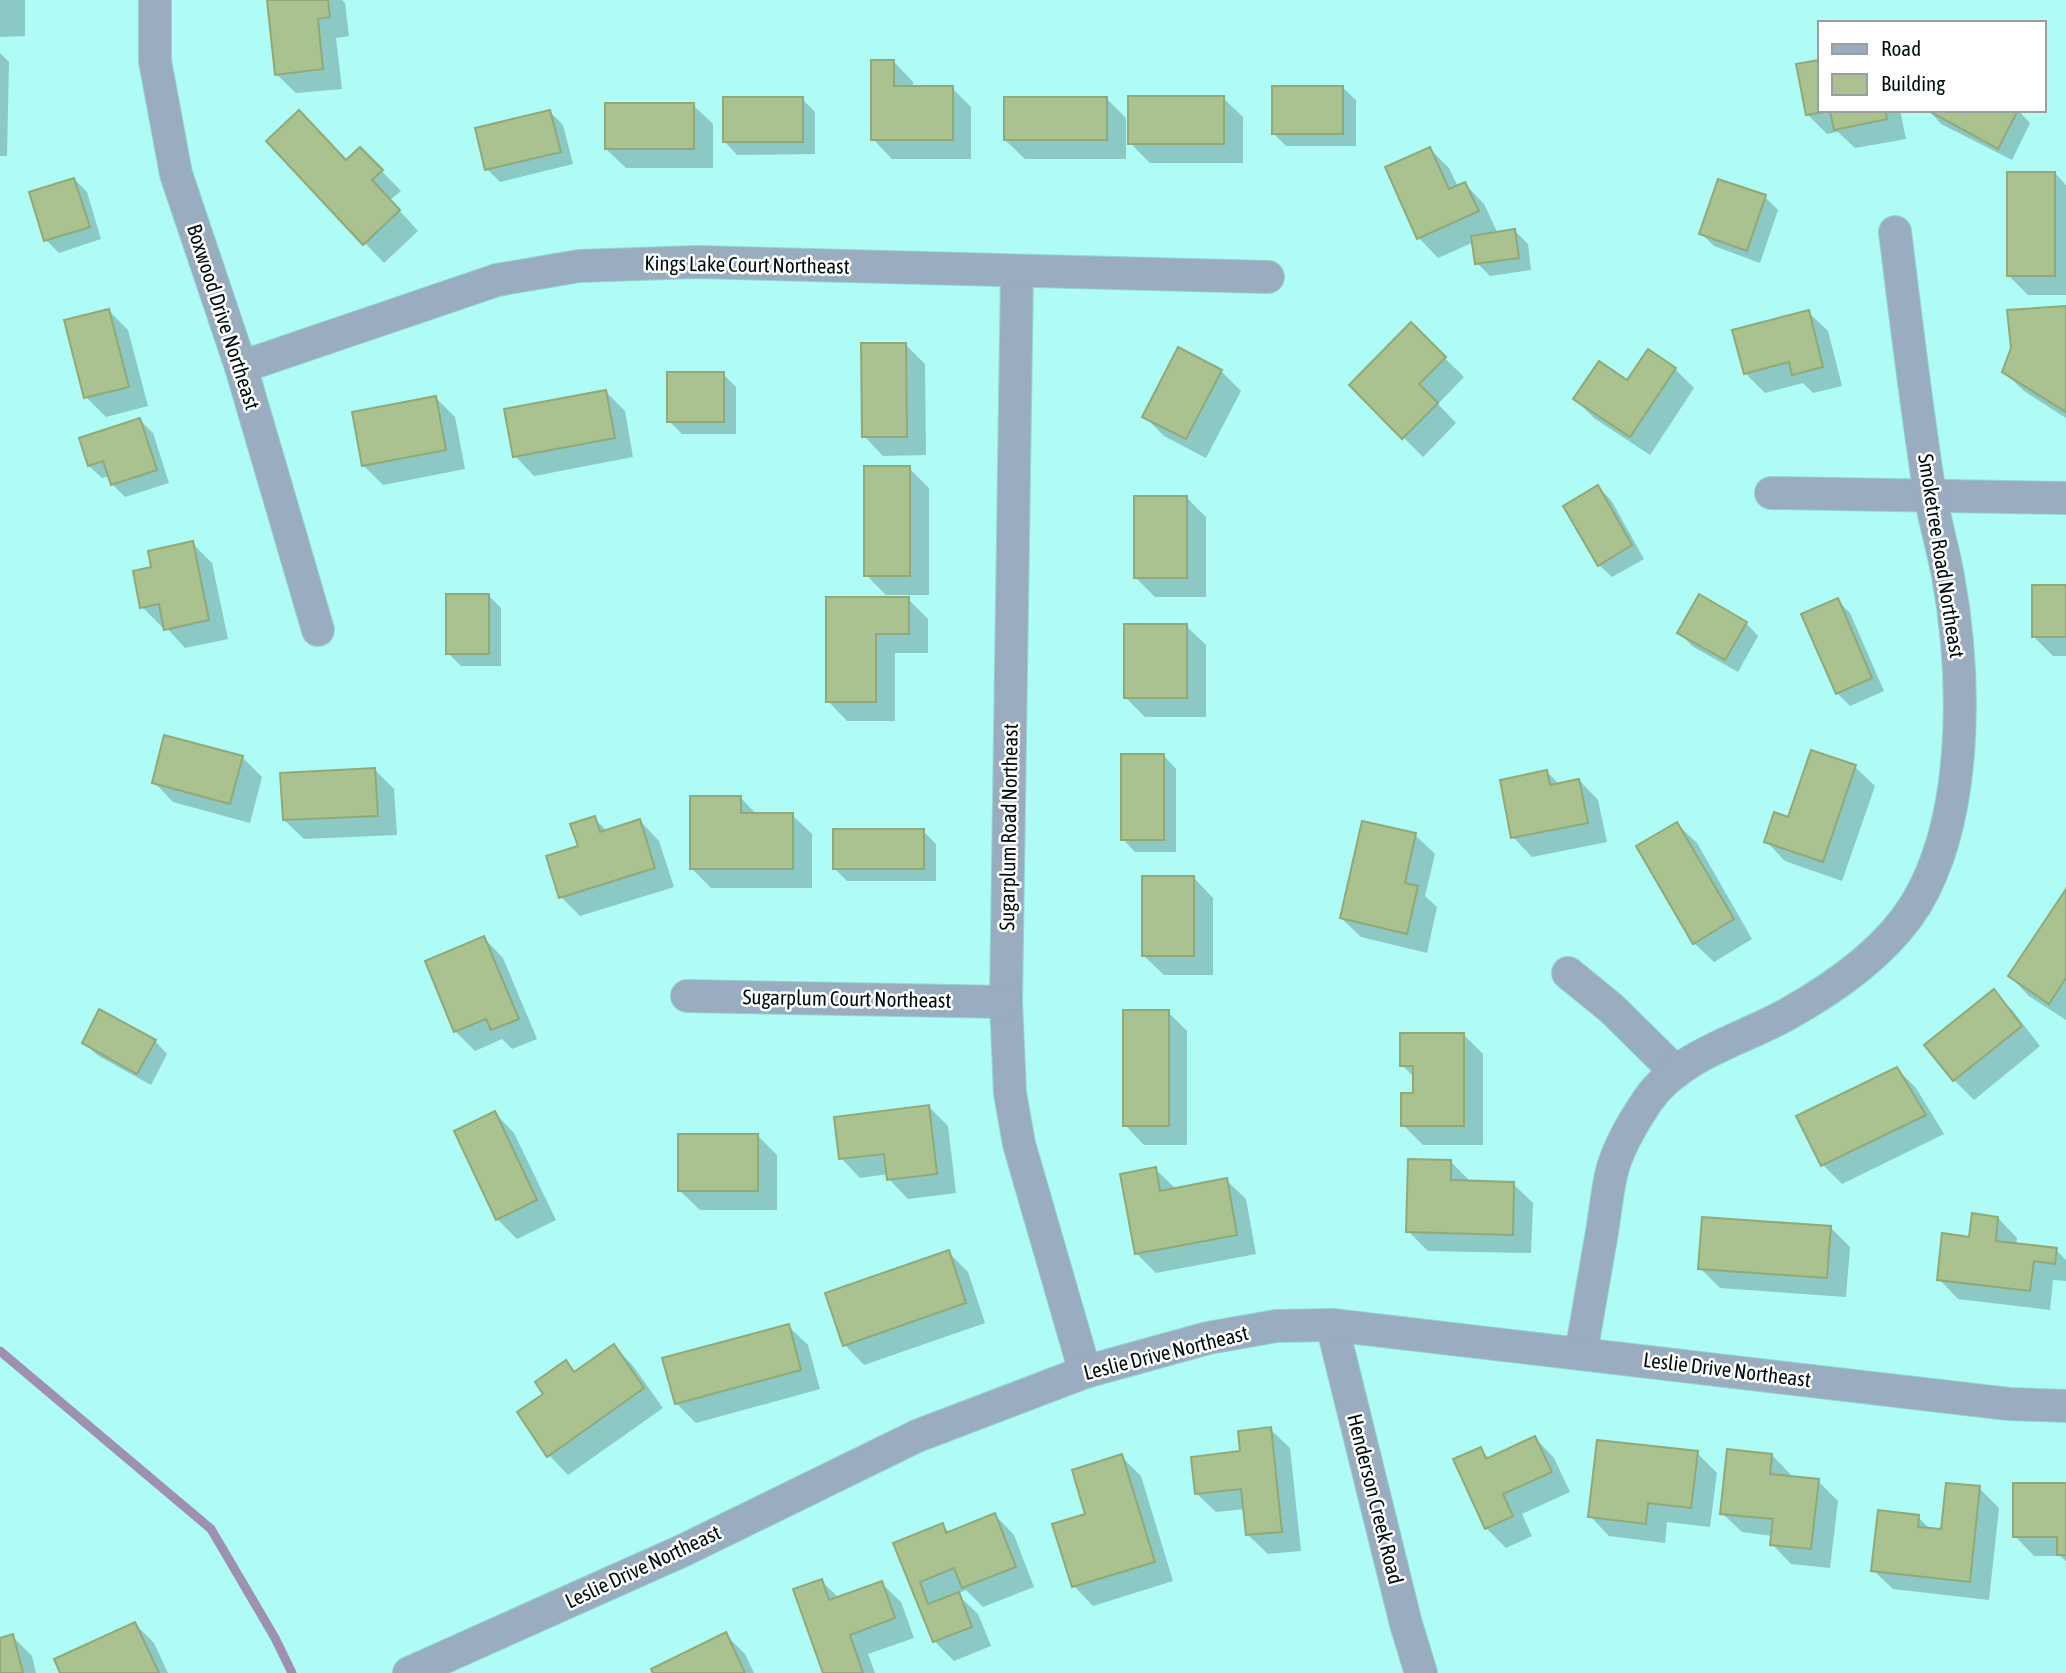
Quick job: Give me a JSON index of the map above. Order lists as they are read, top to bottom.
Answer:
{
  "streets": {
    "street": [
      "Kings Lake Court Northeast",
      "Boxwood Drive Northeast",
      "Smoketree Road Northeast",
      "Sugarplum Road Northeast",
      "Sugarplum Court Northeast",
      "Leslie Drive Northeast",
      "Henderson Creek Road"
    ]
  },
  "crossings": [
    ["Kings Lake Court Northeast", "Boxwood Drive Northeast"],
    ["Kings Lake Court Northeast", "Sugarplum Road Northeast"],
    ["Smoketree Road Northeast", "Leslie Drive Northeast"],
    ["Sugarplum Road Northeast", "Sugarplum Court Northeast"],
    ["Sugarplum Road Northeast", "Leslie Drive Northeast"],
    ["Leslie Drive Northeast", "Henderson Creek Road"]
  ],
  "legend": ["Road", "Building"]
}
